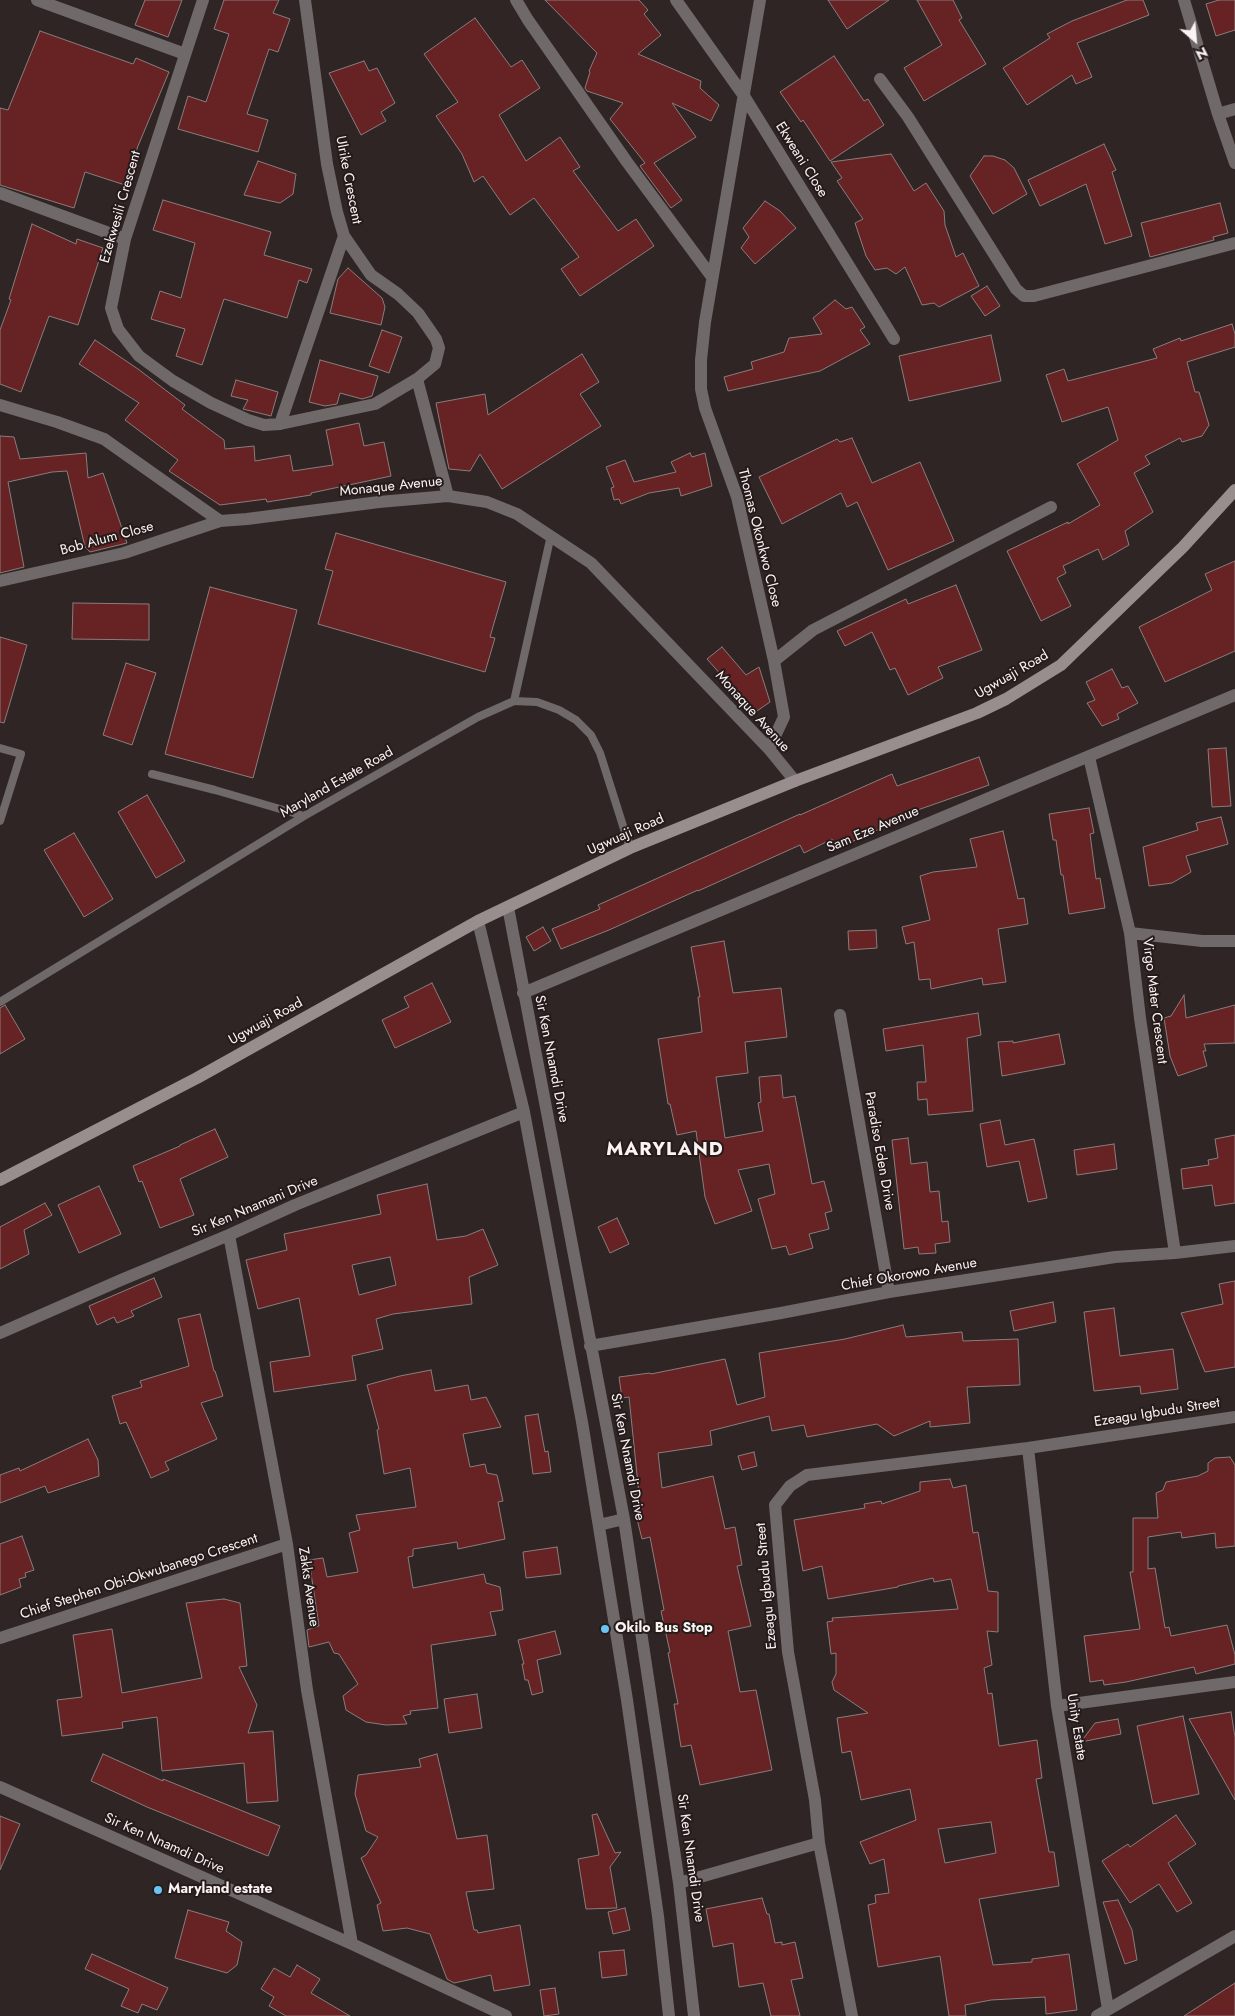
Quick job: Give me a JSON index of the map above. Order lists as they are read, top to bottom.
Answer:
{
  "streets": {
    "main road": ["Ugwuaji Road"],
    "street": [
      "Ekweani Close",
      "Ulrike Crescent",
      "Ezekwesili Crescent",
      "Monaque Avenue",
      "Thomas Okonkwo Close",
      "Bob Alum Close",
      "Sam Eze Avenue",
      "Virgo Mater Crescent",
      "Sir Ken Nnamdi Drive",
      "Paradiso Eden Drive",
      "Sir Ken Nnamani Drive",
      "Chief Okorowo Avenue",
      "Ezeagu Igbudu Street",
      "Chief Stephen Obi-Okwubanego Crescent",
      "Zakks Avenue",
      "Unity Estate"
    ],
    "lane": ["Maryland Estate Road"]
  },
  "crossings": [
    ["Ekweani Close", "Thomas Okonkwo Close"],
    ["Ulrike Crescent", "Ezekwesili Crescent"],
    ["Monaque Avenue", "Thomas Okonkwo Close"],
    ["Monaque Avenue", "Bob Alum Close"],
    ["Monaque Avenue", "Ugwuaji Road"],
    ["Ugwuaji Road", "Maryland Estate Road"],
    ["Ugwuaji Road", "Sir Ken Nnamdi Drive"],
    ["Sam Eze Avenue", "Virgo Mater Crescent"],
    ["Sam Eze Avenue", "Sir Ken Nnamdi Drive"],
    ["Virgo Mater Crescent", "Chief Okorowo Avenue"],
    ["Sir Ken Nnamdi Drive", "Chief Okorowo Avenue"],
    ["Sir Ken Nnamdi Drive", "Zakks Avenue"],
    ["Paradiso Eden Drive", "Chief Okorowo Avenue"],
    ["Sir Ken Nnamani Drive", "Zakks Avenue"],
    ["Ezeagu Igbudu Street", "Unity Estate"],
    ["Chief Stephen Obi-Okwubanego Crescent", "Zakks Avenue"]
  ],
  "districts": ["MARYLAND"],
  "places": ["Okilo Bus Stop", "Maryland estate"],
  "north": "bottom right"
}
